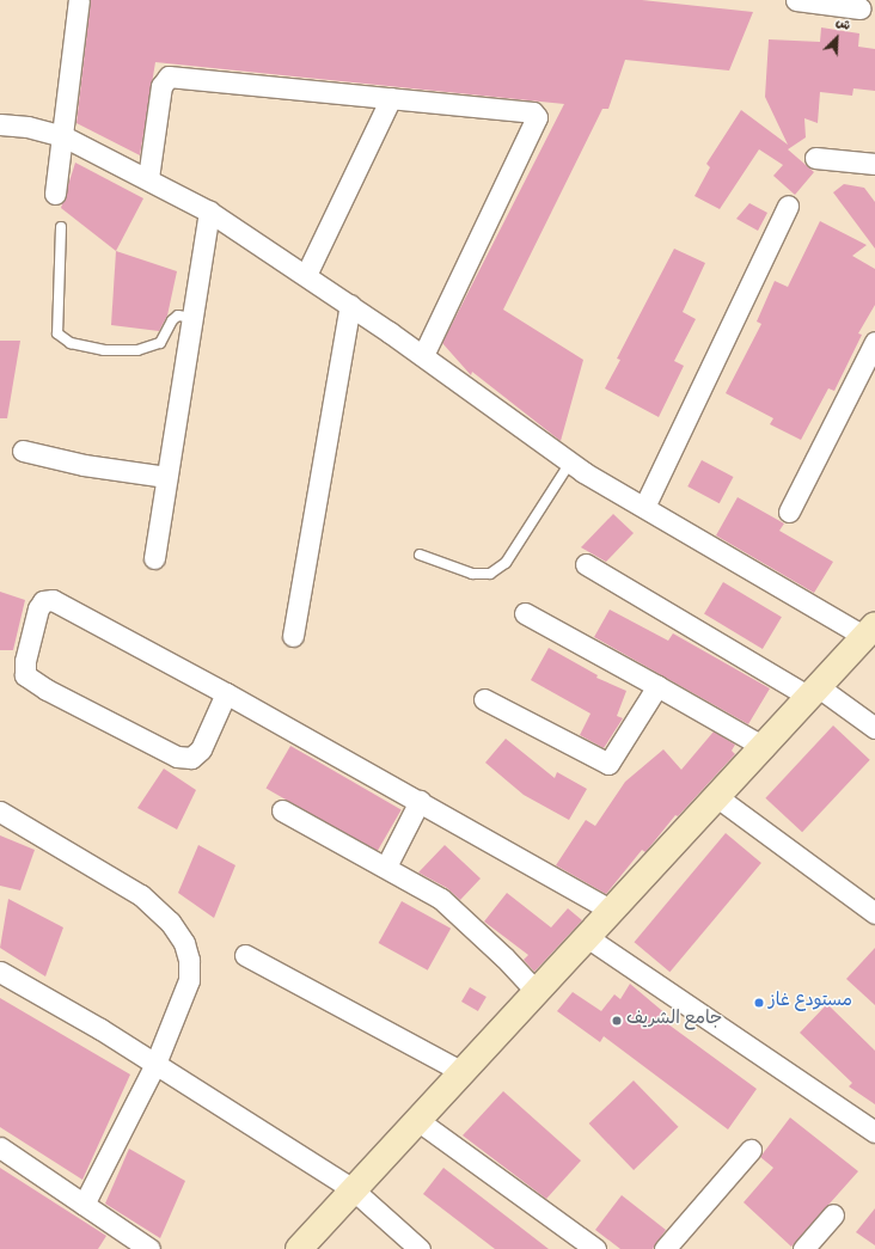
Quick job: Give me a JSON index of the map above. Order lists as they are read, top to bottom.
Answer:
{
  "places": ["مستودع غاز", "جامع الشريف"],
  "north": "top right"
}
